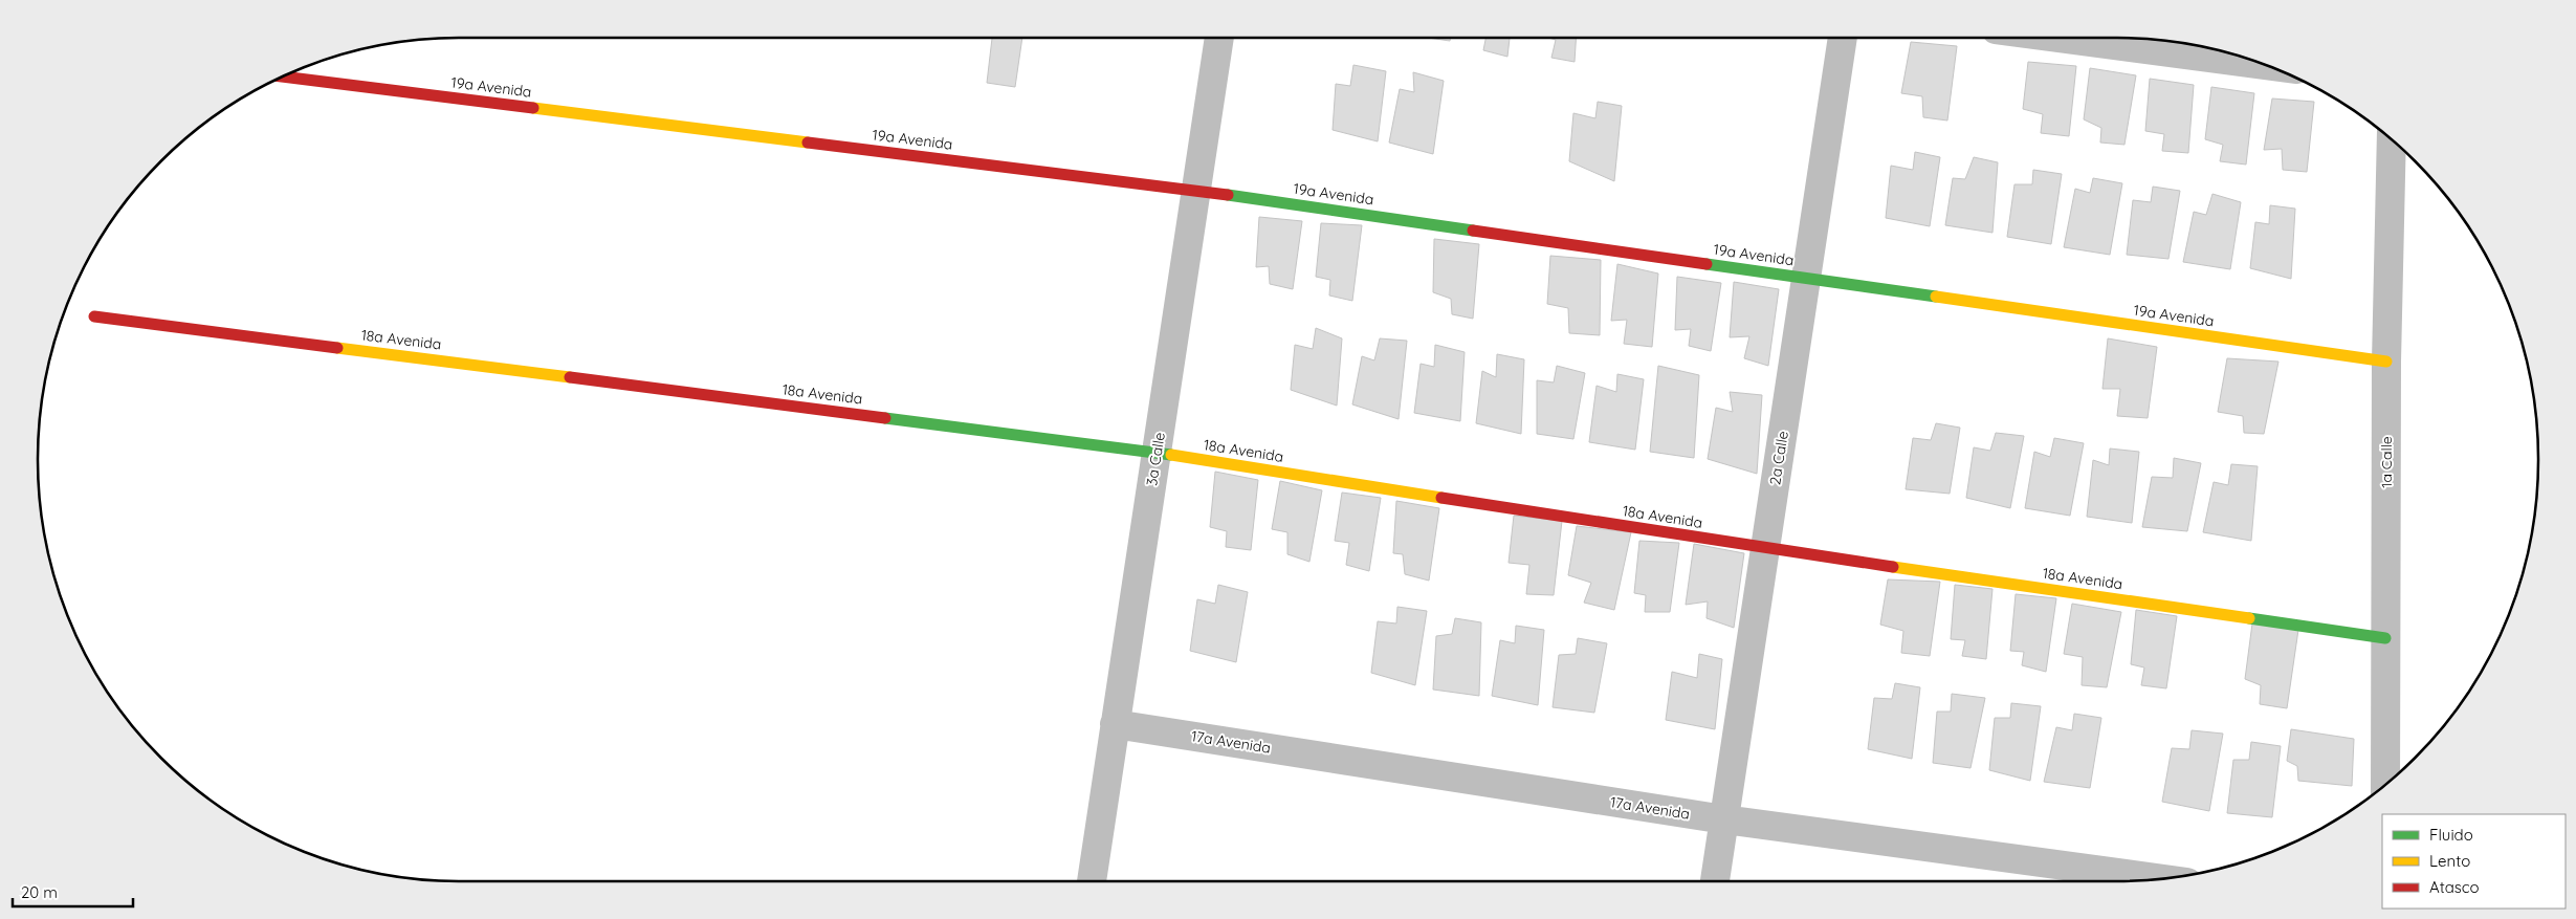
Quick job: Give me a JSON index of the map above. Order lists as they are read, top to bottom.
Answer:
{
  "streets": {
    "street": [
      "19a Avenida",
      "18a Avenida",
      "2a Calle",
      "3a Calle",
      "1a Calle",
      "17a Avenida"
    ]
  },
  "crossings": [
    ["19a Avenida", "2a Calle"],
    ["19a Avenida", "3a Calle"],
    ["19a Avenida", "1a Calle"],
    ["18a Avenida", "2a Calle"],
    ["18a Avenida", "3a Calle"],
    ["18a Avenida", "1a Calle"],
    ["2a Calle", "17a Avenida"],
    ["3a Calle", "17a Avenida"]
  ],
  "legend": ["Fluido", "Lento", "Atasco"],
  "scale_bar": "20 m"
}
